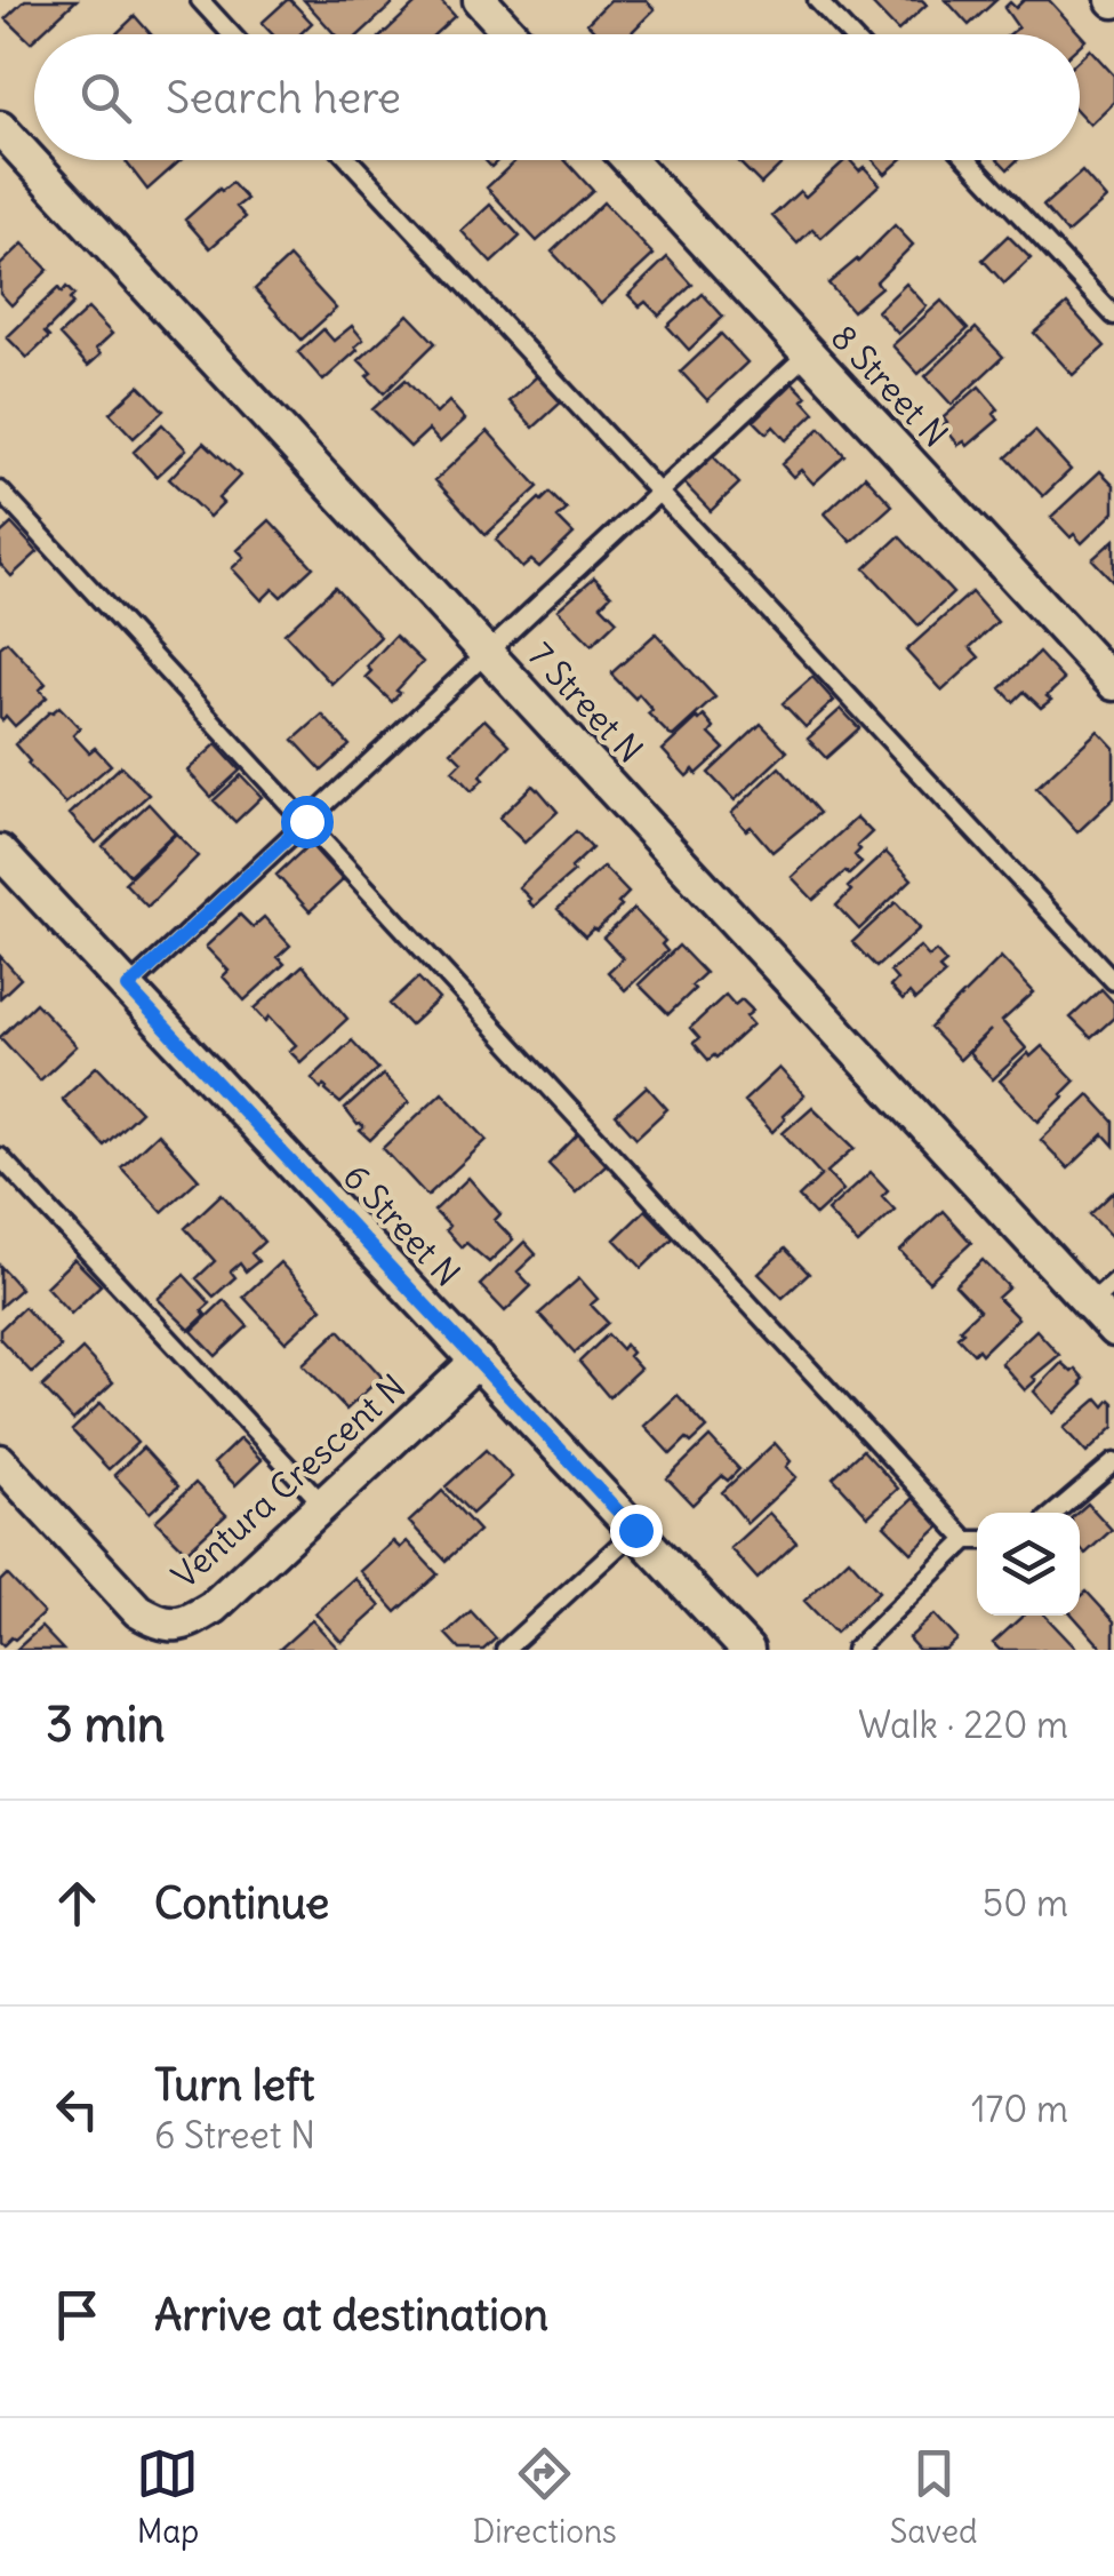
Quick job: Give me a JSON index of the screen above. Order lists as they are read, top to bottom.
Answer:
{
  "streets": {
    "street": [
      "8 Street N",
      "7 Street N",
      "6 Street N",
      "Ventura Crescent N"
    ]
  },
  "crossings": [
    ["6 Street N", "Ventura Crescent N"]
  ],
  "page": {
    "search": "Search here",
    "heading": ["3 min", "Walk · 220 m"],
    "list": [
      ["Continue", "50 m"],
      ["Turn left", "6 Street N", "170 m"],
      "Arrive at destination"
    ],
    "nav": ["Map", "Directions", "Saved"]
  }
}
